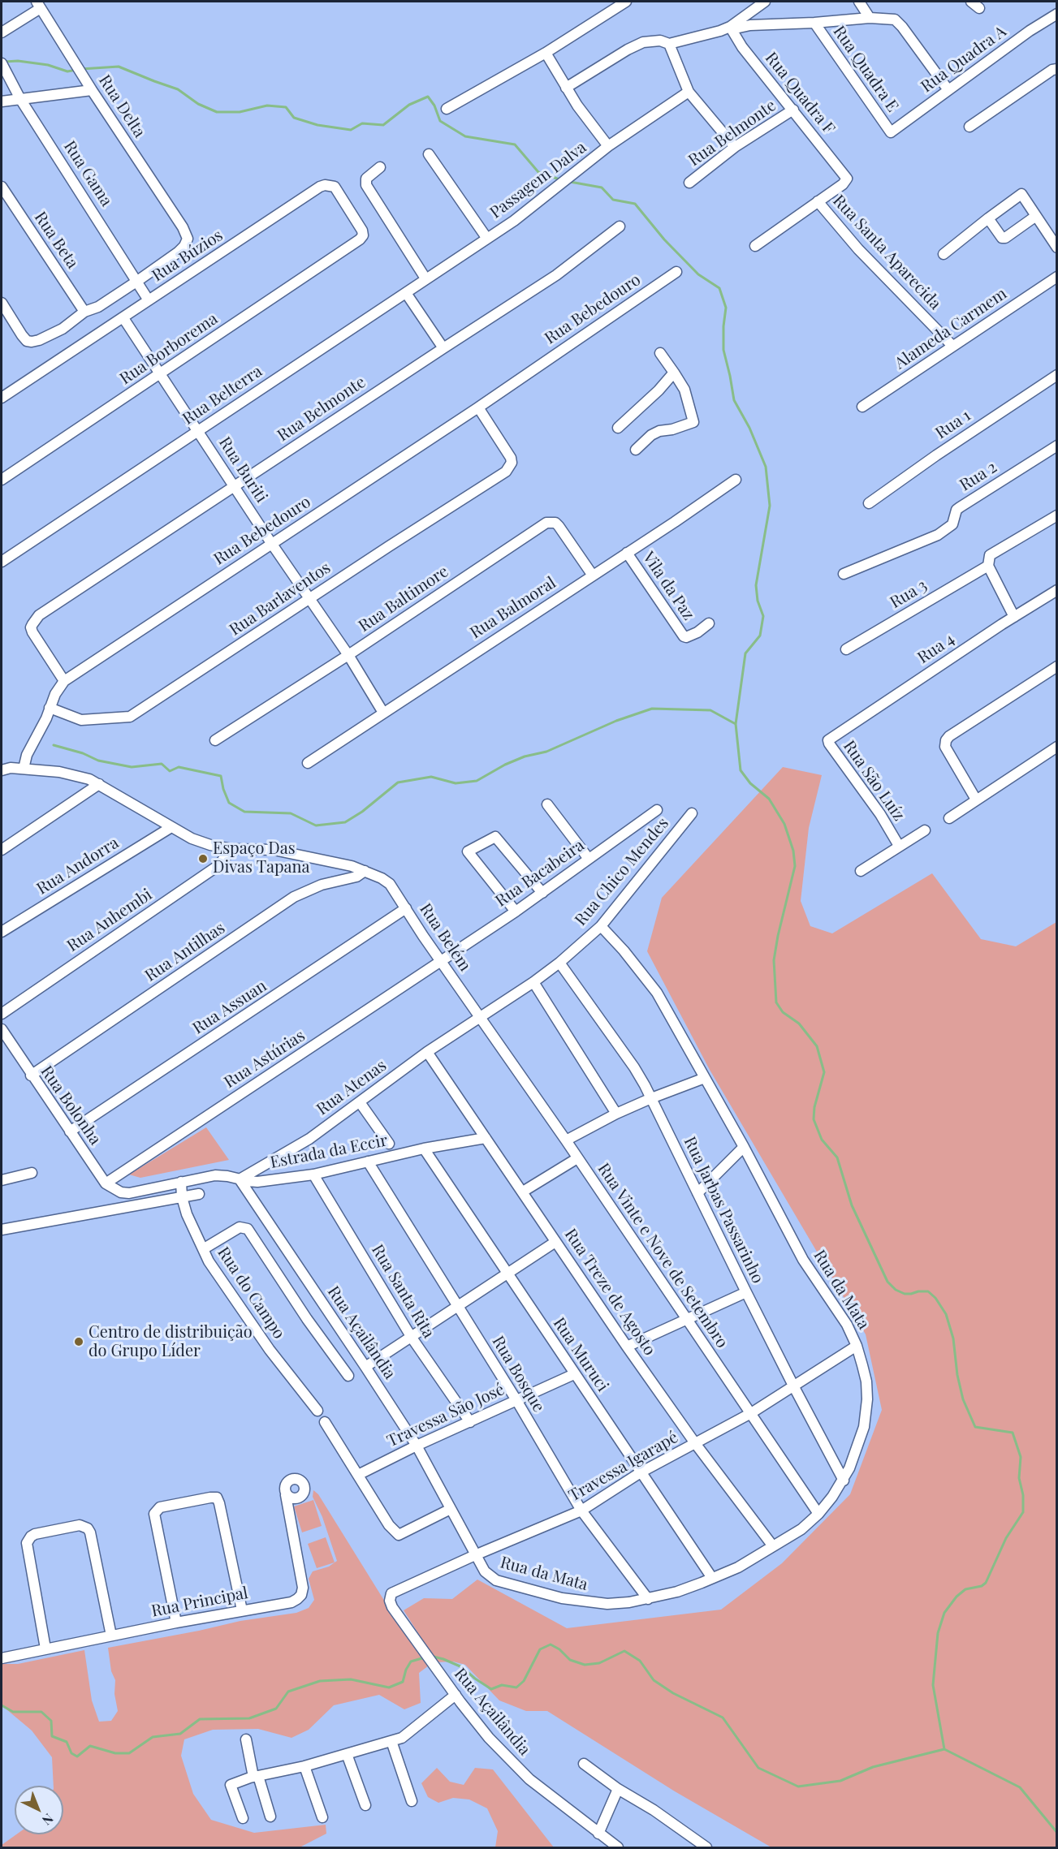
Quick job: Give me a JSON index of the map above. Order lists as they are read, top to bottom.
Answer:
{
  "streets": {
    "street": [
      "Rua Quadra A",
      "Rua Quadra E",
      "Rua Quadra F",
      "Rua Delta",
      "Rua Belmonte",
      "Rua Gama",
      "Passagem Dalva",
      "Rua Beta",
      "Rua Santa Aparecida",
      "Rua Búzios",
      "Rua Bebedouro",
      "Alameda Carmem",
      "Rua Borborema",
      "Rua Belterra",
      "Rua 1",
      "Rua Buriti",
      "Rua 2",
      "Vila da Paz",
      "Rua 3",
      "Rua Barlaventos",
      "Rua Baltimore",
      "Rua Balmoral",
      "Rua 4",
      "Rua São Luíz",
      "Rua Andorra",
      "Rua Chico Mendes",
      "Rua Bacabeira",
      "Rua Anhembi",
      "Rua Belém",
      "Rua Antilhas",
      "Rua Assuan",
      "Rua Astúrias",
      "Rua Atenas",
      "Rua Bolonha",
      "Estrada da Eccir",
      "Rua Jarbas Passarinho",
      "Rua Vinte e Nove de Setembro",
      "Rua da Mata",
      "Rua Santa Rita",
      "Rua Treze de Agosto",
      "Rua do Campo",
      "Rua Açailândia",
      "Rua Muruci",
      "Rua Bosque",
      "Travessa São José",
      "Travessa Igarapé",
      "Rua Principal"
    ]
  },
  "crossings": [
    ["Rua Quadra A", "Rua Quadra E"],
    ["Rua Quadra F", "Rua Belmonte"],
    ["Rua Quadra F", "Rua Santa Aparecida"],
    ["Rua Delta", "Rua Gama"],
    ["Rua Belmonte", "Rua Bebedouro"],
    ["Rua Belmonte", "Rua Buriti"],
    ["Rua Gama", "Rua Búzios"],
    ["Passagem Dalva", "Rua Belterra"],
    ["Rua Santa Aparecida", "Alameda Carmem"],
    ["Rua Búzios", "Rua Borborema"],
    ["Rua Búzios", "Rua Buriti"],
    ["Rua Bebedouro", "Rua Buriti"],
    ["Rua Bebedouro", "Rua Barlaventos"],
    ["Rua Borborema", "Rua Buriti"],
    ["Rua Belterra", "Rua Buriti"],
    ["Rua Buriti", "Rua Barlaventos"],
    ["Rua Buriti", "Rua Baltimore"],
    ["Rua Buriti", "Rua Balmoral"],
    ["Vila da Paz", "Rua Balmoral"],
    ["Rua Baltimore", "Rua Balmoral"],
    ["Rua 4", "Rua São Luíz"],
    ["Rua Chico Mendes", "Rua Belém"],
    ["Rua Chico Mendes", "Rua Atenas"],
    ["Rua Chico Mendes", "Rua Jarbas Passarinho"],
    ["Rua Chico Mendes", "Rua Vinte e Nove de Setembro"],
    ["Rua Chico Mendes", "Rua da Mata"],
    ["Rua Bacabeira", "Rua Belém"],
    ["Rua Bacabeira", "Rua Astúrias"],
    ["Rua Belém", "Rua Antilhas"],
    ["Rua Belém", "Rua Assuan"],
    ["Rua Belém", "Rua Astúrias"],
    ["Rua Belém", "Rua Atenas"],
    ["Rua Belém", "Rua Vinte e Nove de Setembro"],
    ["Rua Antilhas", "Rua Bolonha"],
    ["Rua Assuan", "Rua Bolonha"],
    ["Rua Astúrias", "Rua Bolonha"],
    ["Rua Atenas", "Estrada da Eccir"],
    ["Rua Atenas", "Rua Vinte e Nove de Setembro"],
    ["Rua Atenas", "Rua Treze de Agosto"],
    ["Rua Atenas", "Rua Açailândia"],
    ["Rua Bolonha", "Estrada da Eccir"],
    ["Estrada da Eccir", "Rua Santa Rita"],
    ["Estrada da Eccir", "Rua Treze de Agosto"],
    ["Estrada da Eccir", "Rua do Campo"],
    ["Estrada da Eccir", "Rua Açailândia"],
    ["Estrada da Eccir", "Rua Muruci"],
    ["Estrada da Eccir", "Rua Bosque"],
    ["Rua Jarbas Passarinho", "Rua da Mata"],
    ["Rua Jarbas Passarinho", "Travessa Igarapé"],
    ["Rua Vinte e Nove de Setembro", "Rua da Mata"],
    ["Rua Vinte e Nove de Setembro", "Travessa Igarapé"],
    ["Rua da Mata", "Rua Treze de Agosto"],
    ["Rua da Mata", "Rua Açailândia"],
    ["Rua da Mata", "Rua Muruci"],
    ["Rua da Mata", "Rua Bosque"],
    ["Rua da Mata", "Travessa Igarapé"],
    ["Rua Santa Rita", "Travessa São José"],
    ["Rua Treze de Agosto", "Travessa Igarapé"],
    ["Rua Açailândia", "Travessa São José"],
    ["Rua Açailândia", "Travessa Igarapé"],
    ["Rua Muruci", "Travessa São José"],
    ["Rua Muruci", "Travessa Igarapé"],
    ["Rua Bosque", "Travessa São José"],
    ["Rua Bosque", "Travessa Igarapé"]
  ],
  "places": ["Espaço Das Divas Tapana", "Centro de distribuição do Grupo Líder"],
  "north": "bottom right"
}
